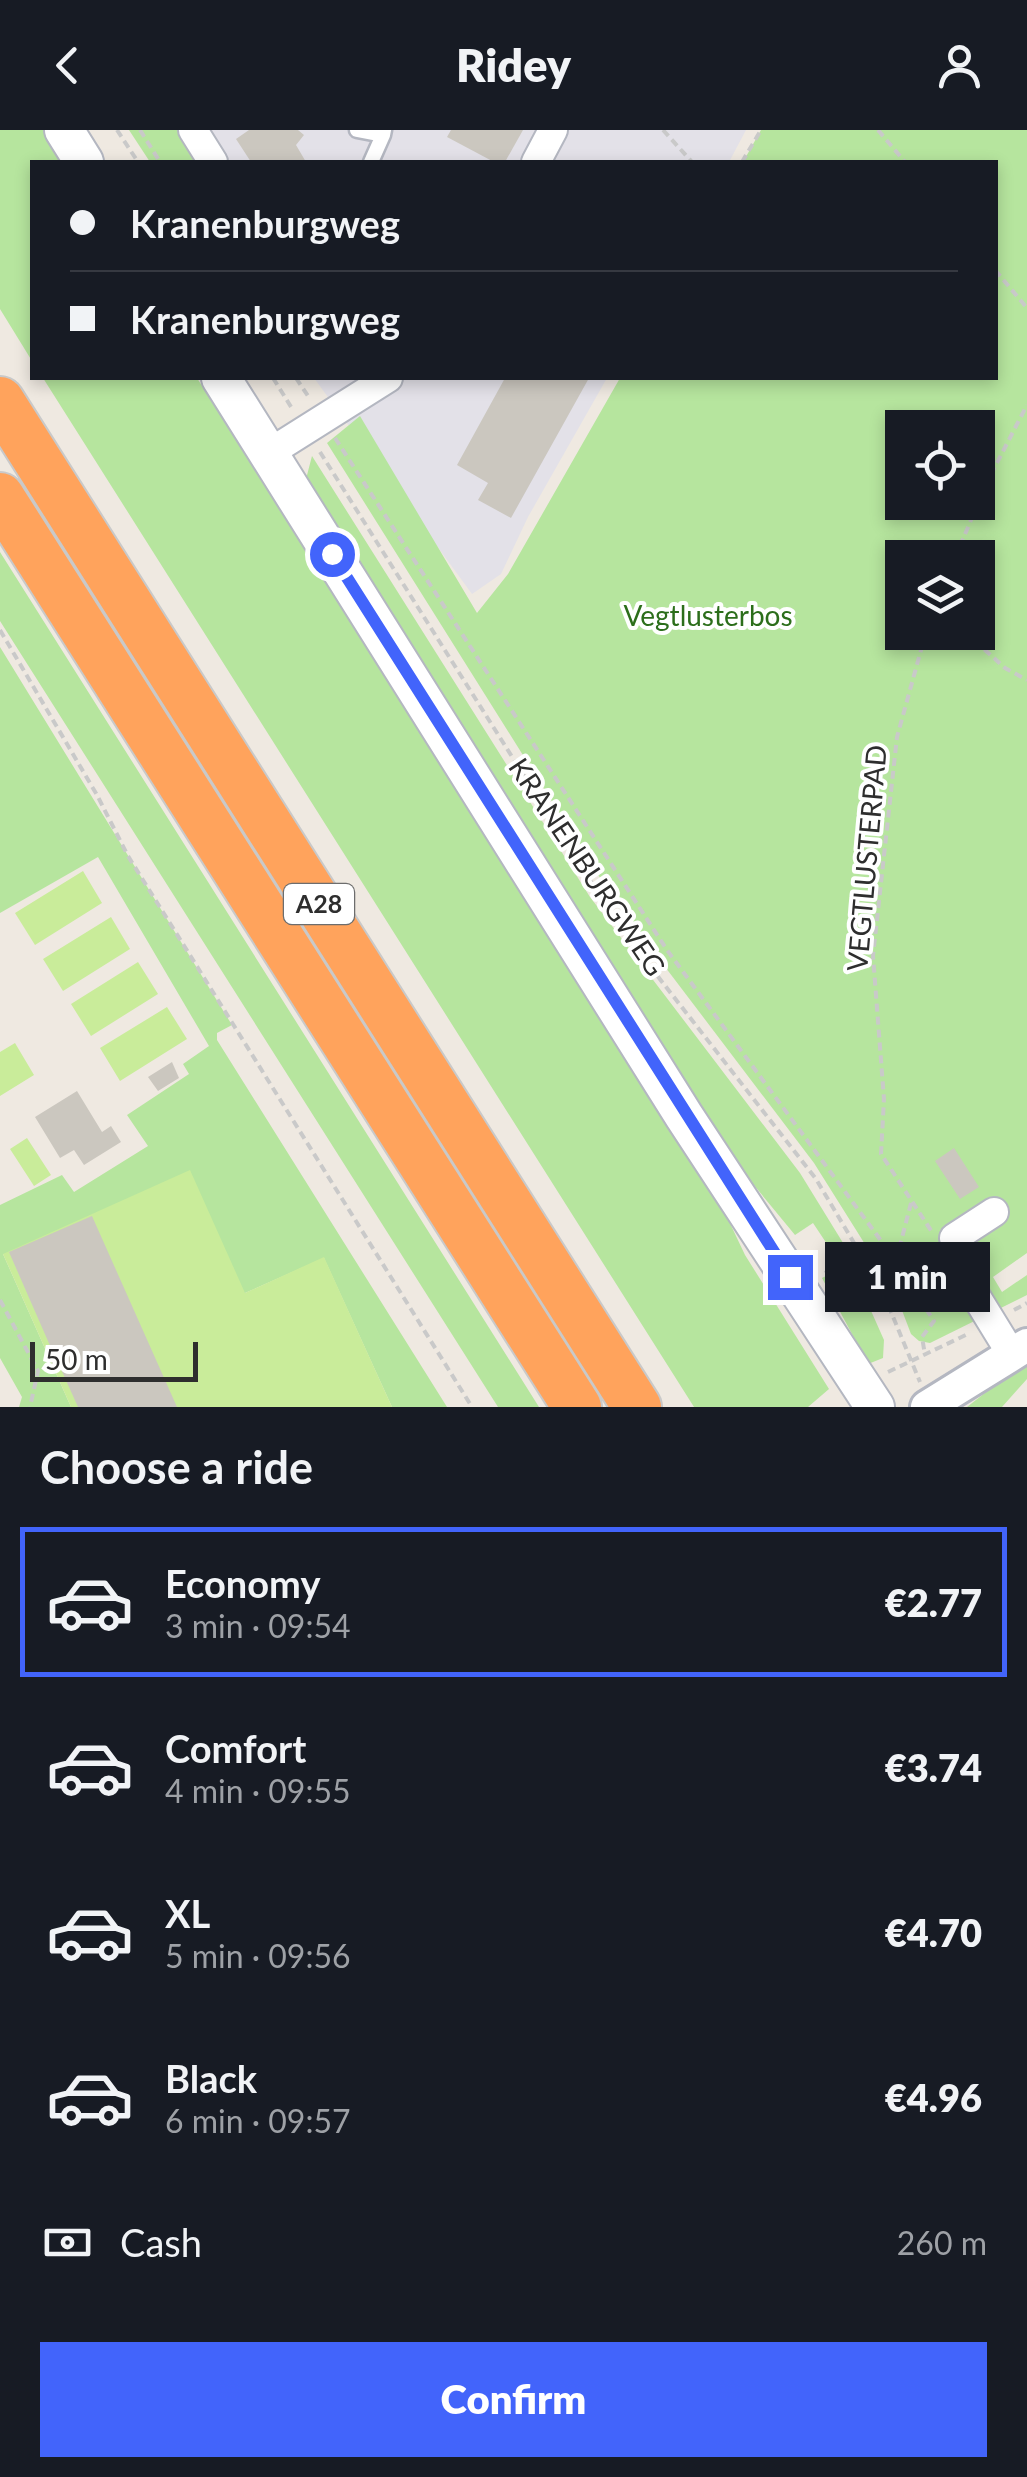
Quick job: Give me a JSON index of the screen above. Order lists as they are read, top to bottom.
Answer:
{
  "streets": {
    "highway": ["A28"],
    "main road": ["KRANENBURGWEG"],
    "path": ["VEGTLUSTERPAD"]
  },
  "parks": ["Vegtlusterbos"],
  "scale_bar": "50 m",
  "page": {
    "header": "Ridey",
    "banner": ["Kranenburgweg", "Kranenburgweg"],
    "bubble": "1 min",
    "scale": "50 m",
    "heading": "Choose a ride",
    "list": [
      {
        "name": "Economy",
        "note": "3 min · 09:54",
        "value": "€2.77"
      },
      {
        "name": "Comfort",
        "note": "4 min · 09:55",
        "value": "€3.74"
      },
      {
        "name": "XL",
        "note": "5 min · 09:56",
        "value": "€4.70"
      },
      {
        "name": "Black",
        "note": "6 min · 09:57",
        "value": "€4.96"
      }
    ],
    "pay": ["Cash", "260 m"],
    "buttons": "Confirm"
  }
}
